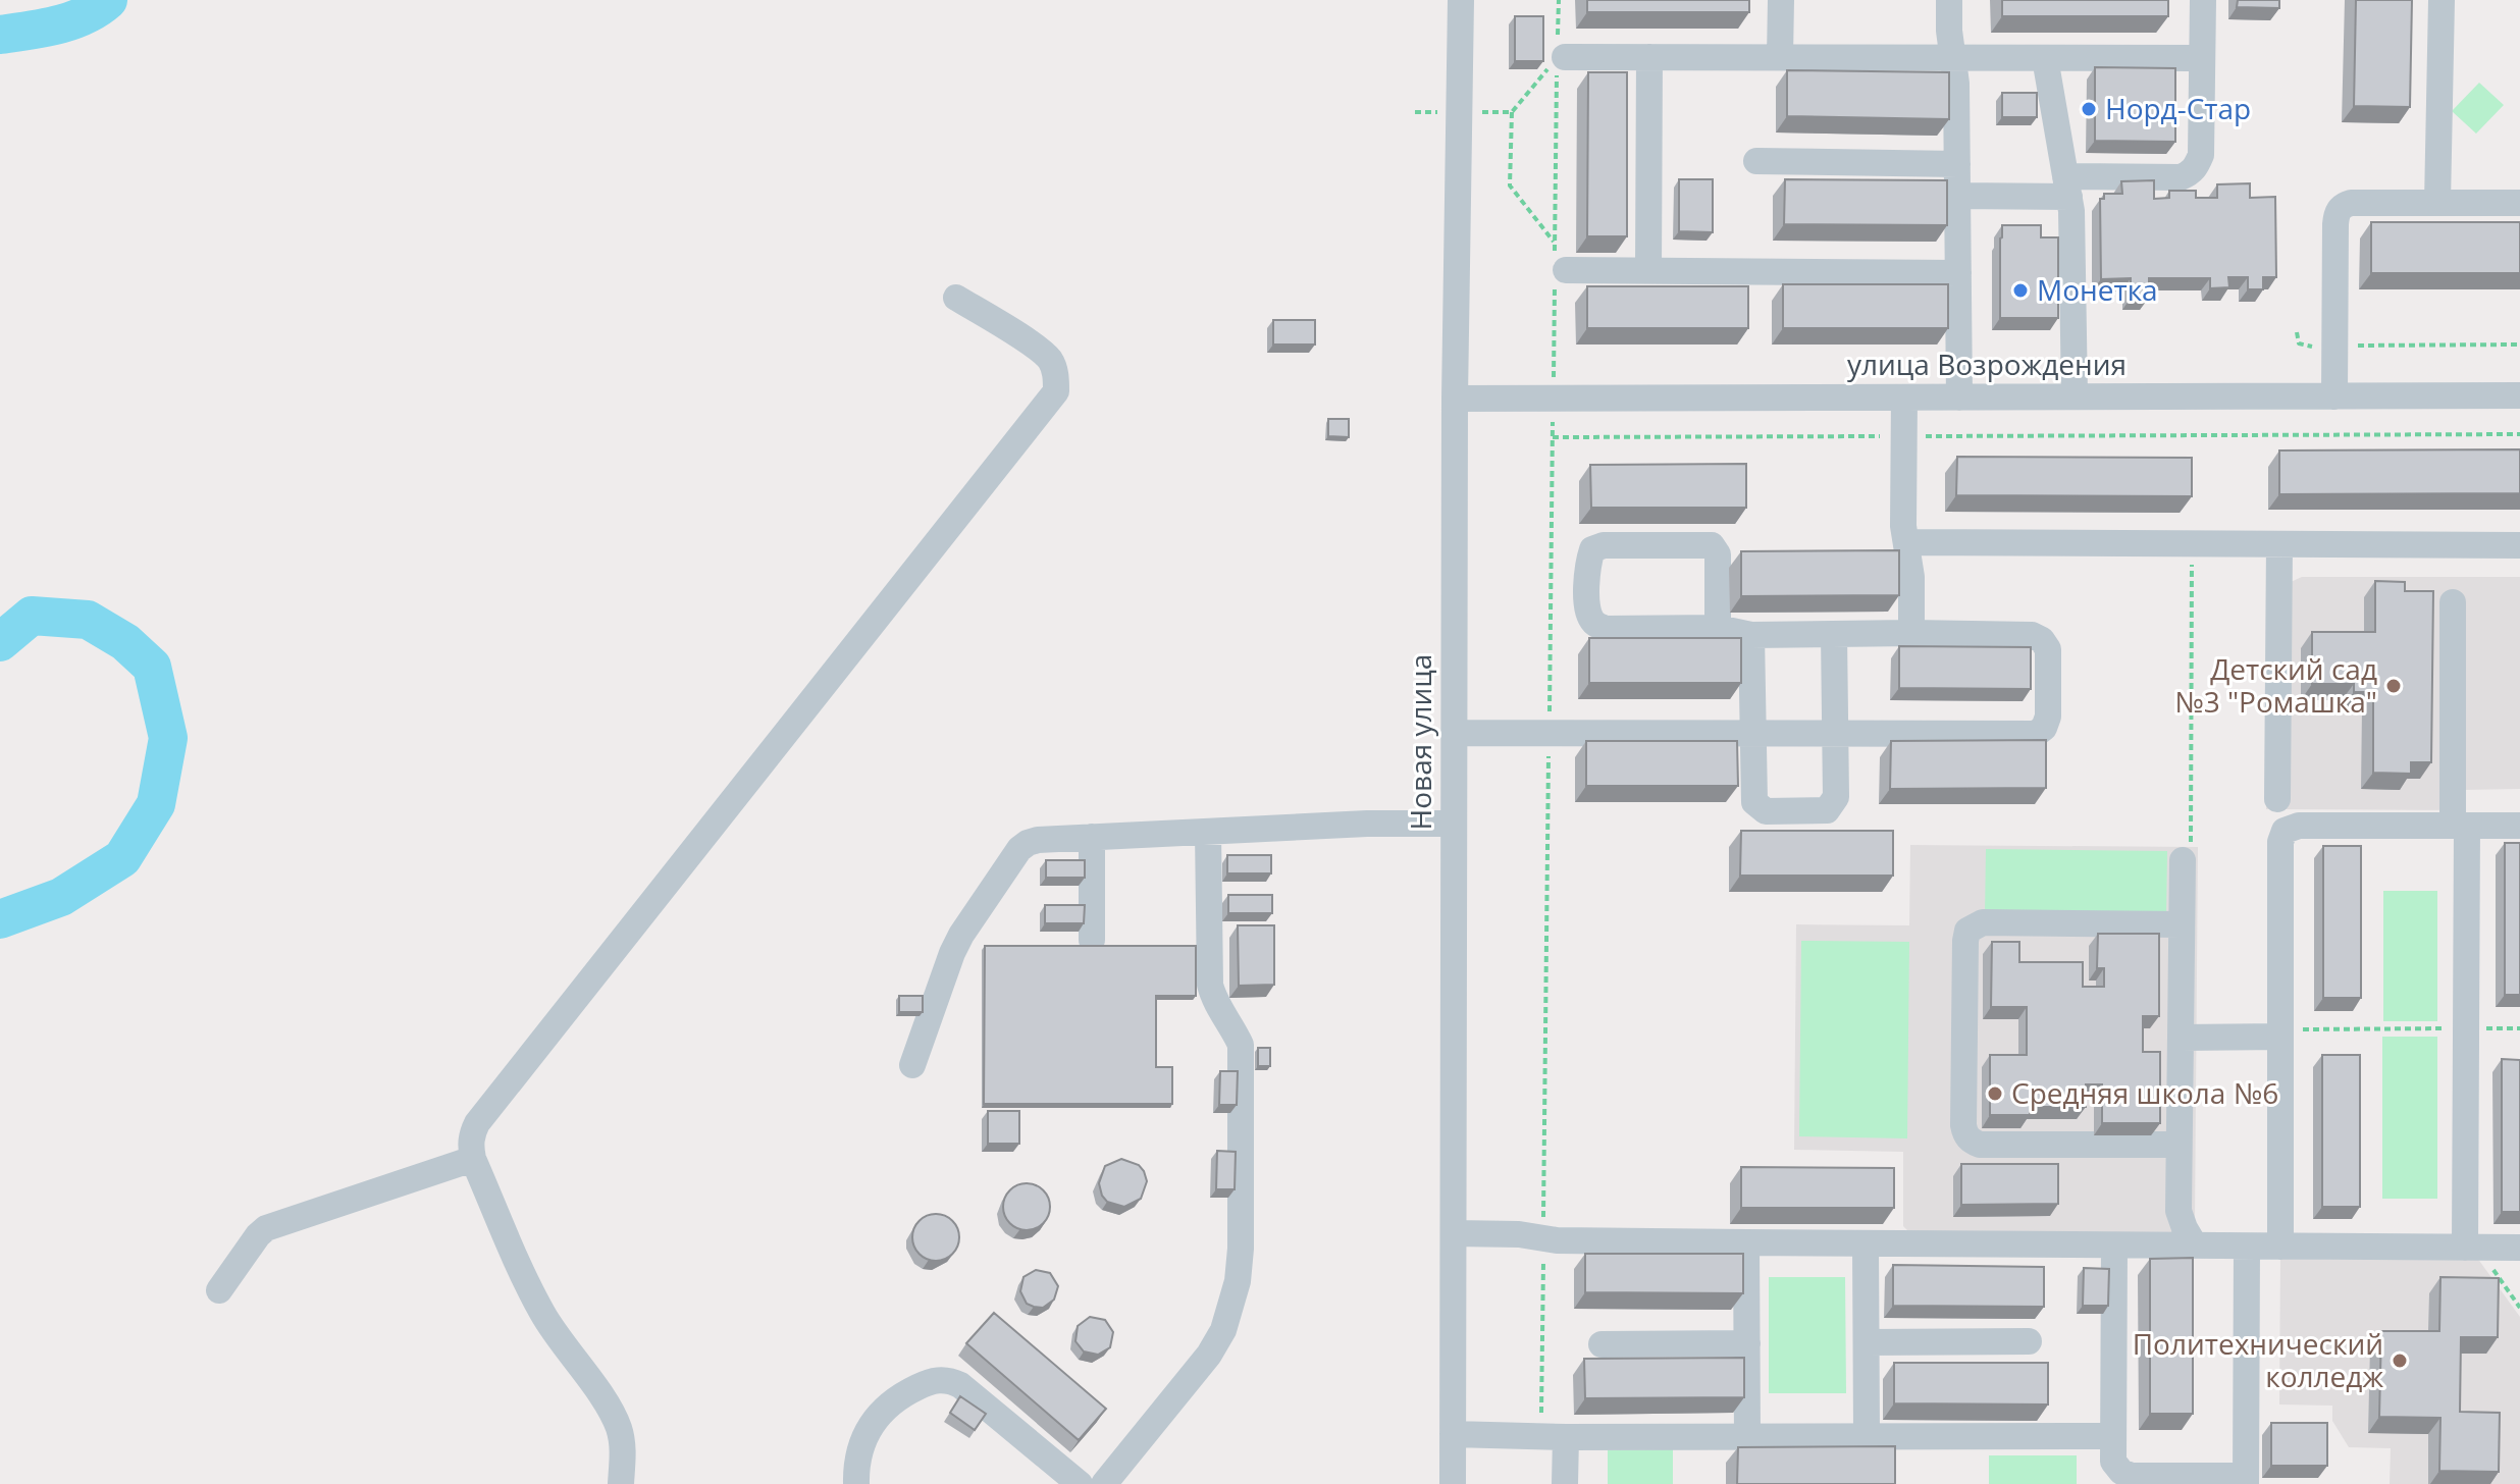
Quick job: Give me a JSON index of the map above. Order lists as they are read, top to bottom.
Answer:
{
  "streets": {
    "street": ["улица Возрождения", "Новая улица"]
  },
  "crossings": [
    ["улица Возрождения", "Новая улица"]
  ],
  "places": [
    "Норд-Стар",
    "Монетка",
    "Детский сад №3 \"Ромашка\"",
    "Средняя школа №6",
    "Политехнический колледж"
  ]
}
